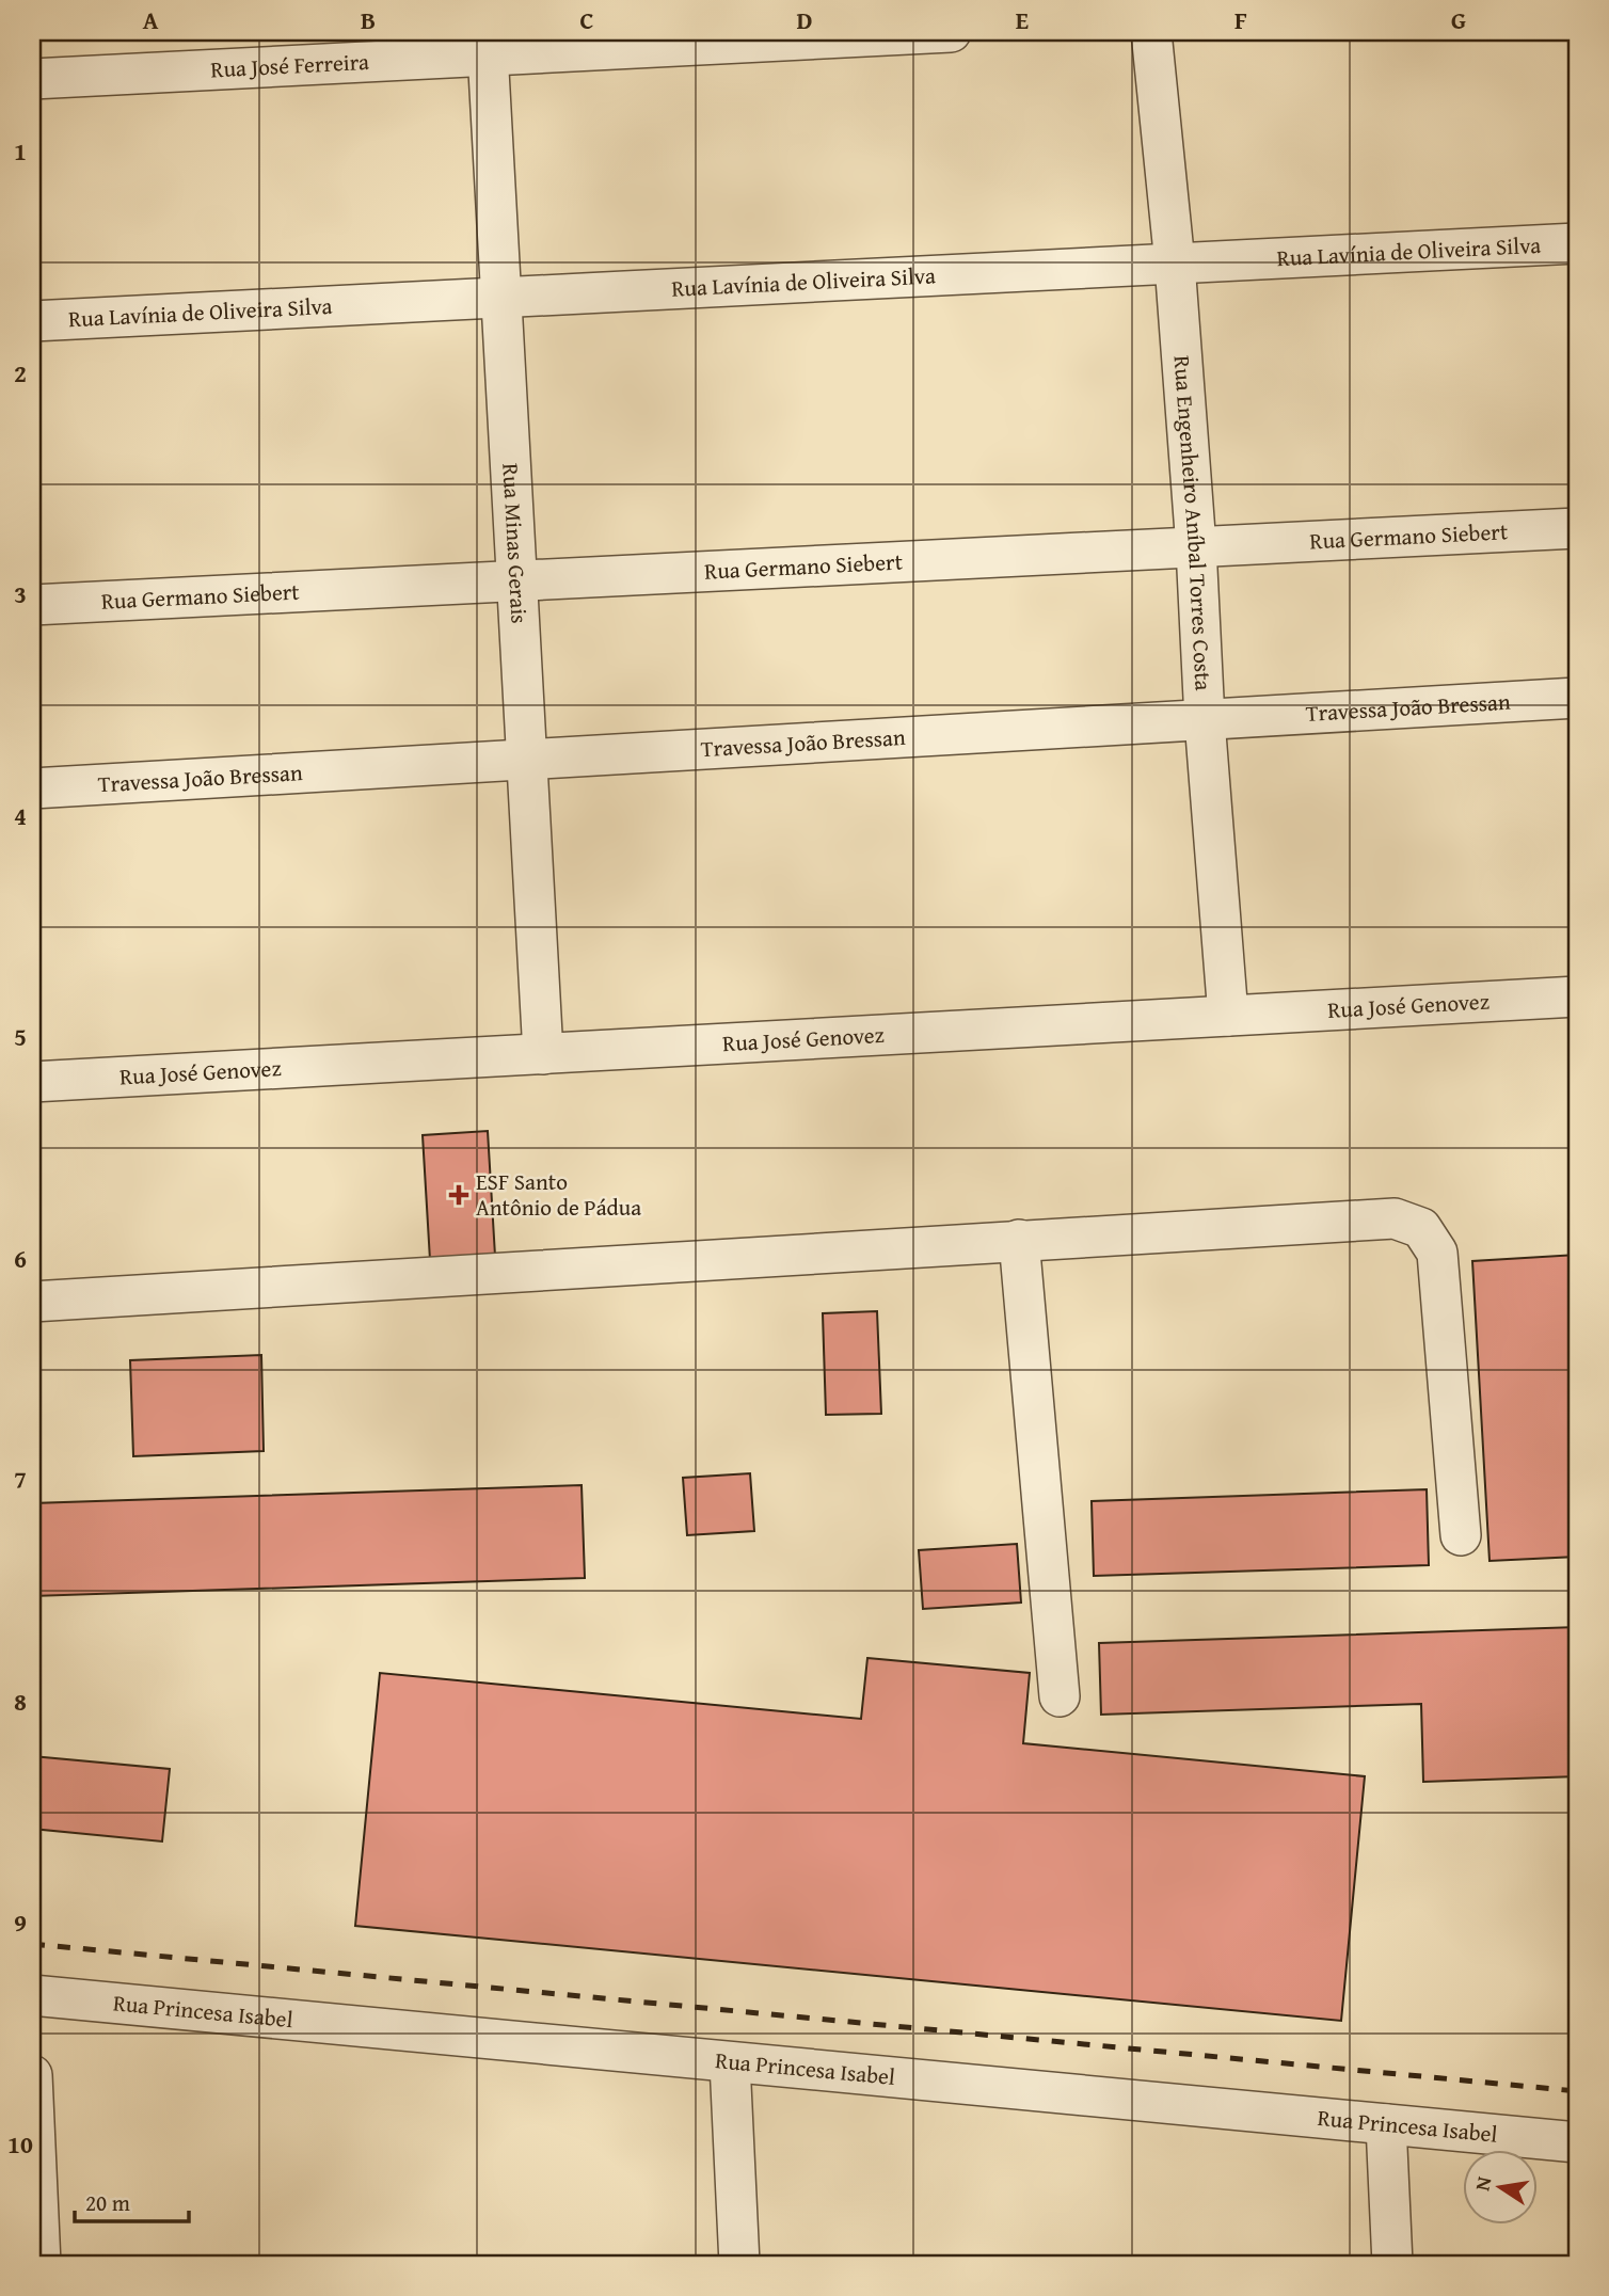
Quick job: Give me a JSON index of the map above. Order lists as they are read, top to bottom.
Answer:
{
  "streets": {
    "street": [
      "Rua José Ferreira",
      "Rua Lavínia de Oliveira Silva",
      "Rua Engenheiro Aníbal Torres Costa",
      "Rua Germano Siebert",
      "Rua Minas Gerais",
      "Travessa João Bressan",
      "Rua José Genovez",
      "Rua Princesa Isabel"
    ]
  },
  "crossings": [
    ["Rua José Ferreira", "Rua Minas Gerais"],
    ["Rua Lavínia de Oliveira Silva", "Rua Engenheiro Aníbal Torres Costa"],
    ["Rua Lavínia de Oliveira Silva", "Rua Minas Gerais"],
    ["Rua Engenheiro Aníbal Torres Costa", "Rua Germano Siebert"],
    ["Rua Engenheiro Aníbal Torres Costa", "Travessa João Bressan"],
    ["Rua Engenheiro Aníbal Torres Costa", "Rua José Genovez"],
    ["Rua Germano Siebert", "Rua Minas Gerais"],
    ["Rua Minas Gerais", "Travessa João Bressan"],
    ["Rua Minas Gerais", "Rua José Genovez"]
  ],
  "places": {
    "health": ["ESF Santo Antônio de Pádua"]
  },
  "scale_bar": "20 m",
  "north": "left",
  "grid": {
    "columns": [
      "A",
      "B",
      "C",
      "D",
      "E",
      "F",
      "G"
    ],
    "rows": [
      "1",
      "2",
      "3",
      "4",
      "5",
      "6",
      "7",
      "8",
      "9",
      "10"
    ]
  }
}
